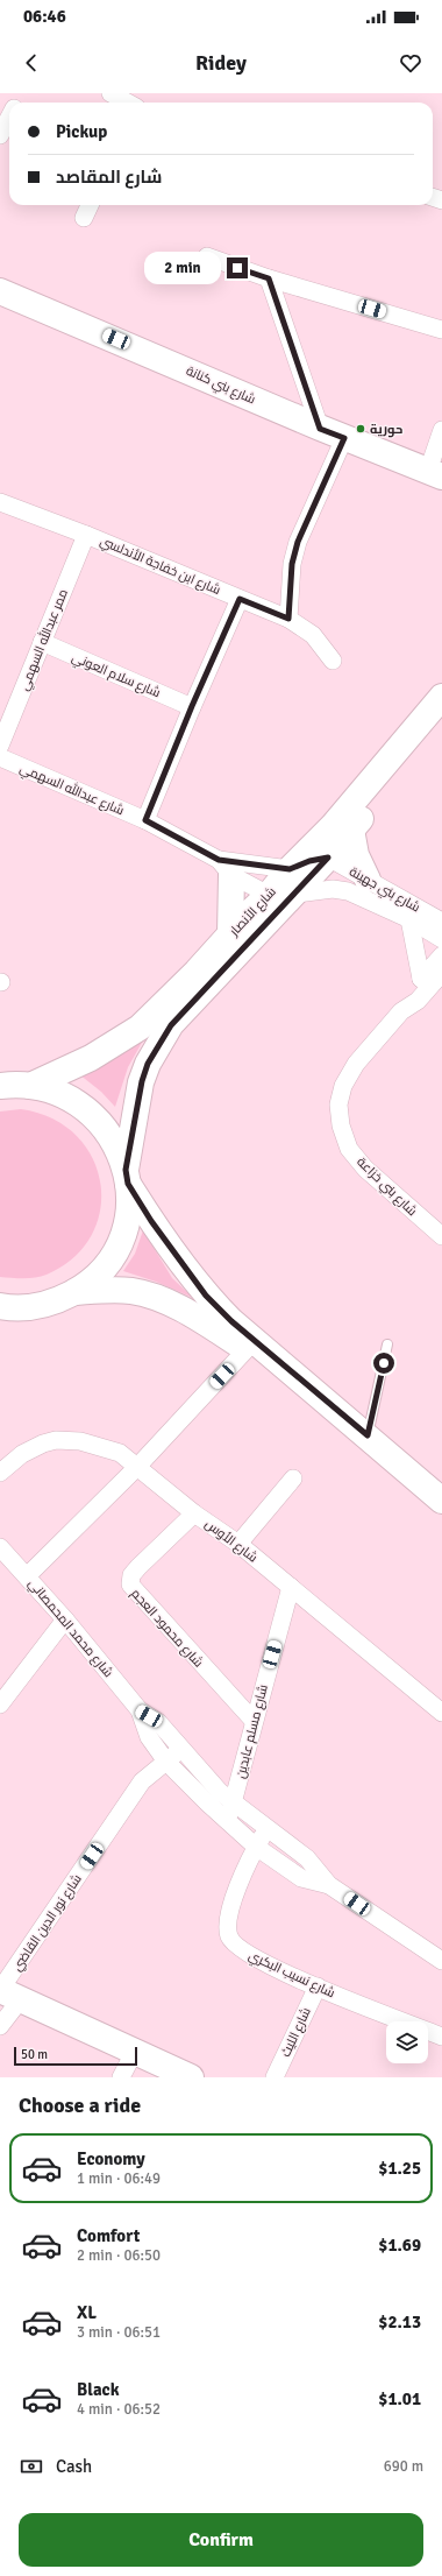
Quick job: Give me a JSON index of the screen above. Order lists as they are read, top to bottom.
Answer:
{
  "streets": {
    "street": [
      "شارع بني كنانة",
      "شارع ابن خفاجة الأندلسي",
      "ممر عبدالله السهمي",
      "شارع سلام العوني",
      "شارع عبدالله السهمي",
      "شارع بني جهينة",
      "شارع الأنصار",
      "شارع بني خزاعة",
      "شارع الأوس",
      "شارع محمد المحمصاني",
      "شارع محمود العجم",
      "شارع مسلم عابدين",
      "شارع نور الدين القاضي",
      "شارع نسيب البكري",
      "شارع الليث"
    ]
  },
  "crossings": [
    ["شارع ابن خفاجة الأندلسي", "ممر عبدالله السهمي"],
    ["ممر عبدالله السهمي", "شارع سلام العوني"],
    ["شارع عبدالله السهمي", "شارع بني جهينة"],
    ["شارع عبدالله السهمي", "شارع الأنصار"],
    ["شارع بني جهينة", "شارع الأنصار"],
    ["شارع الأوس", "شارع محمود العجم"],
    ["شارع الأوس", "شارع مسلم عابدين"],
    ["شارع محمد المحمصاني", "شارع مسلم عابدين"],
    ["شارع محمد المحمصاني", "شارع نور الدين القاضي"],
    ["شارع محمد المحمصاني", "شارع نسيب البكري"],
    ["شارع محمود العجم", "شارع مسلم عابدين"],
    ["شارع نسيب البكري", "شارع الليث"]
  ],
  "places": ["حورية"],
  "scale_bar": "50 m",
  "page": {
    "status": "06:46",
    "header": "Ridey",
    "banner": ["Pickup", "شارع المقاصد"],
    "bubble": "2 min",
    "scale": "50 m",
    "heading": "Choose a ride",
    "list": [
      {
        "name": "Economy",
        "note": "1 min · 06:49",
        "value": "$1.25"
      },
      {
        "name": "Comfort",
        "note": "2 min · 06:50",
        "value": "$1.69"
      },
      {
        "name": "XL",
        "note": "3 min · 06:51",
        "value": "$2.13"
      },
      {
        "name": "Black",
        "note": "4 min · 06:52",
        "value": "$1.01"
      }
    ],
    "pay": ["Cash", "690 m"],
    "buttons": "Confirm"
  }
}
